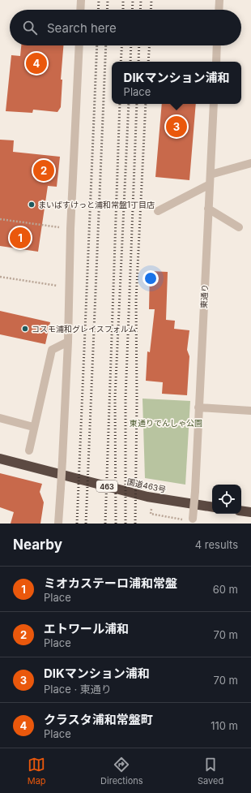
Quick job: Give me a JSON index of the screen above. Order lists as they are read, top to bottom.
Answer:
{
  "streets": {
    "highway": ["国道463号", "463"],
    "street": ["東通り"]
  },
  "parks": ["東通りでんしゃ公園"],
  "places": ["まいばすけっと浦和常盤1丁目店", "コスモ浦和グレイスフォルム"],
  "page": {
    "search": "Search here",
    "pins": [
      "4",
      "3",
      "2",
      "1"
    ],
    "popup": ["DIKマンション浦和", "Place"],
    "heading": ["Nearby", "4 results"],
    "list": [
      {
        "mark": "1",
        "name": "ミオカステーロ浦和常盤",
        "note": "Place",
        "value": "60 m"
      },
      {
        "mark": "2",
        "name": "エトワール浦和",
        "note": "Place",
        "value": "70 m"
      },
      {
        "mark": "3",
        "name": "DIKマンション浦和",
        "note": "Place · 東通り",
        "value": "70 m"
      },
      {
        "mark": "4",
        "name": "クラスタ浦和常盤町",
        "note": "Place",
        "value": "110 m"
      }
    ],
    "nav": ["Map", "Directions", "Saved"]
  }
}
